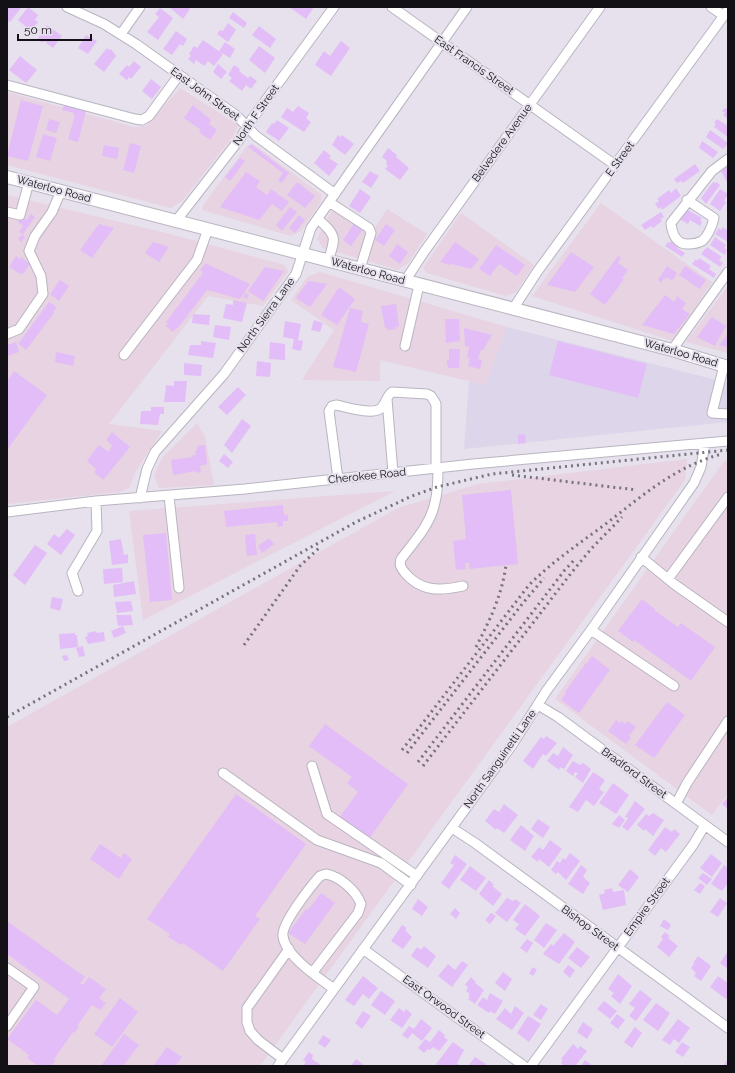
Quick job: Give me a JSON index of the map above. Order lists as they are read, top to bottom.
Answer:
{
  "streets": {
    "main road": ["Waterloo Road"],
    "street": [
      "East Francis Street",
      "East John Street",
      "North F Street",
      "Belvedere Avenue",
      "E Street",
      "North Sierra Lane",
      "Cherokee Road",
      "North Sanguinetti Lane",
      "Bradford Street",
      "Empire Street",
      "Bishop Street",
      "East Orwood Street"
    ]
  },
  "crossings": [
    ["East Francis Street", "Belvedere Avenue"],
    ["East Francis Street", "E Street"],
    ["East Francis Street", "North Sierra Lane"],
    ["East John Street", "North F Street"],
    ["East John Street", "North Sierra Lane"],
    ["North F Street", "Waterloo Road"],
    ["Belvedere Avenue", "Waterloo Road"],
    ["E Street", "Waterloo Road"],
    ["Waterloo Road", "North Sierra Lane"],
    ["North Sierra Lane", "Cherokee Road"],
    ["Cherokee Road", "North Sanguinetti Lane"],
    ["North Sanguinetti Lane", "Bradford Street"],
    ["North Sanguinetti Lane", "Bishop Street"],
    ["North Sanguinetti Lane", "East Orwood Street"],
    ["Bradford Street", "Empire Street"],
    ["Empire Street", "Bishop Street"]
  ],
  "scale_bar": "50 m"
}
